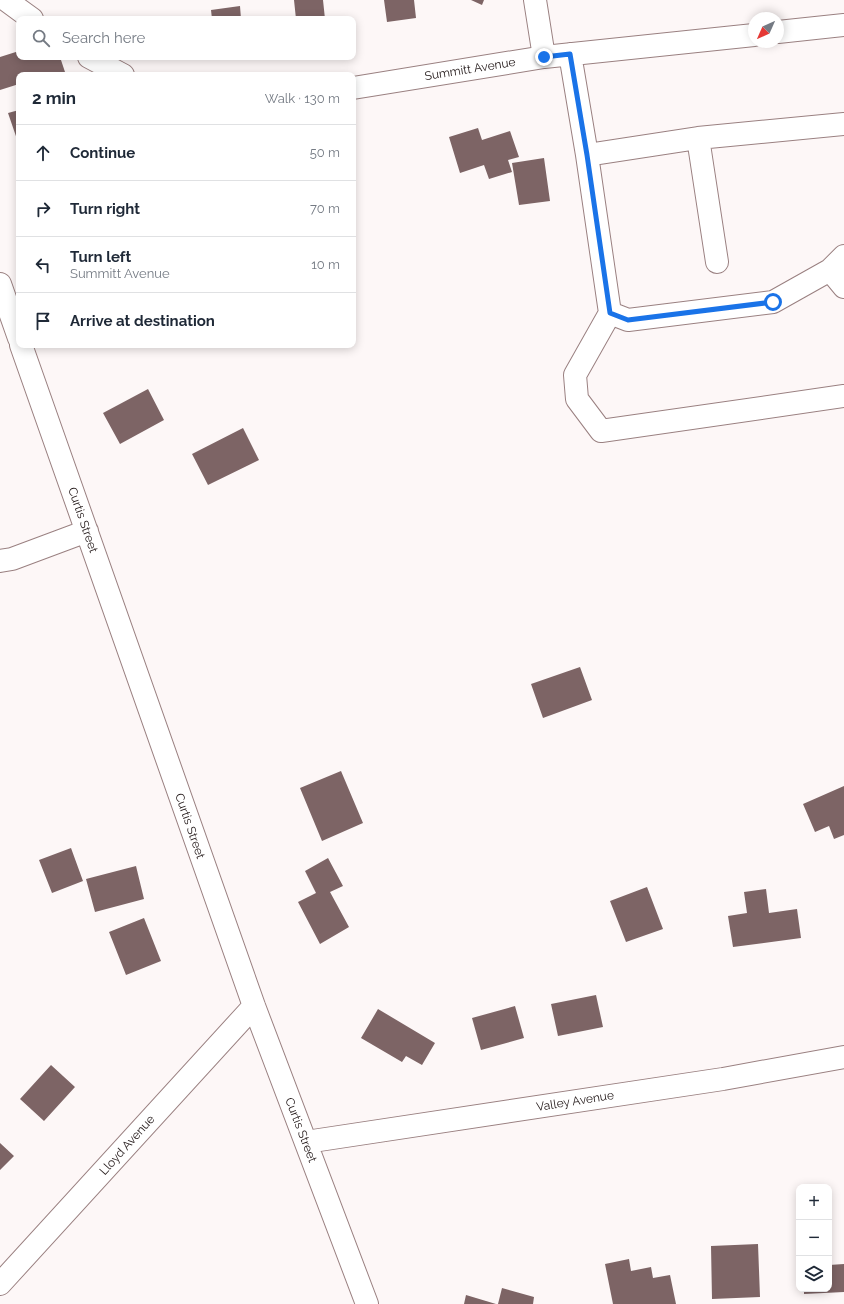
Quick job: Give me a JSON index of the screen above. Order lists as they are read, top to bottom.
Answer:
{
  "streets": {
    "street": [
      "Summitt Avenue",
      "Curtis Street",
      "Valley Avenue",
      "Lloyd Avenue"
    ]
  },
  "crossings": [
    ["Curtis Street", "Valley Avenue"],
    ["Curtis Street", "Lloyd Avenue"]
  ],
  "north": "bottom left",
  "page": {
    "search": "Search here",
    "heading": ["2 min", "Walk · 130 m"],
    "list": [
      ["Continue", "50 m"],
      ["Turn right", "70 m"],
      ["Turn left", "Summitt Avenue", "10 m"],
      "Arrive at destination"
    ],
    "map_buttons": ["+", "−"]
  }
}
